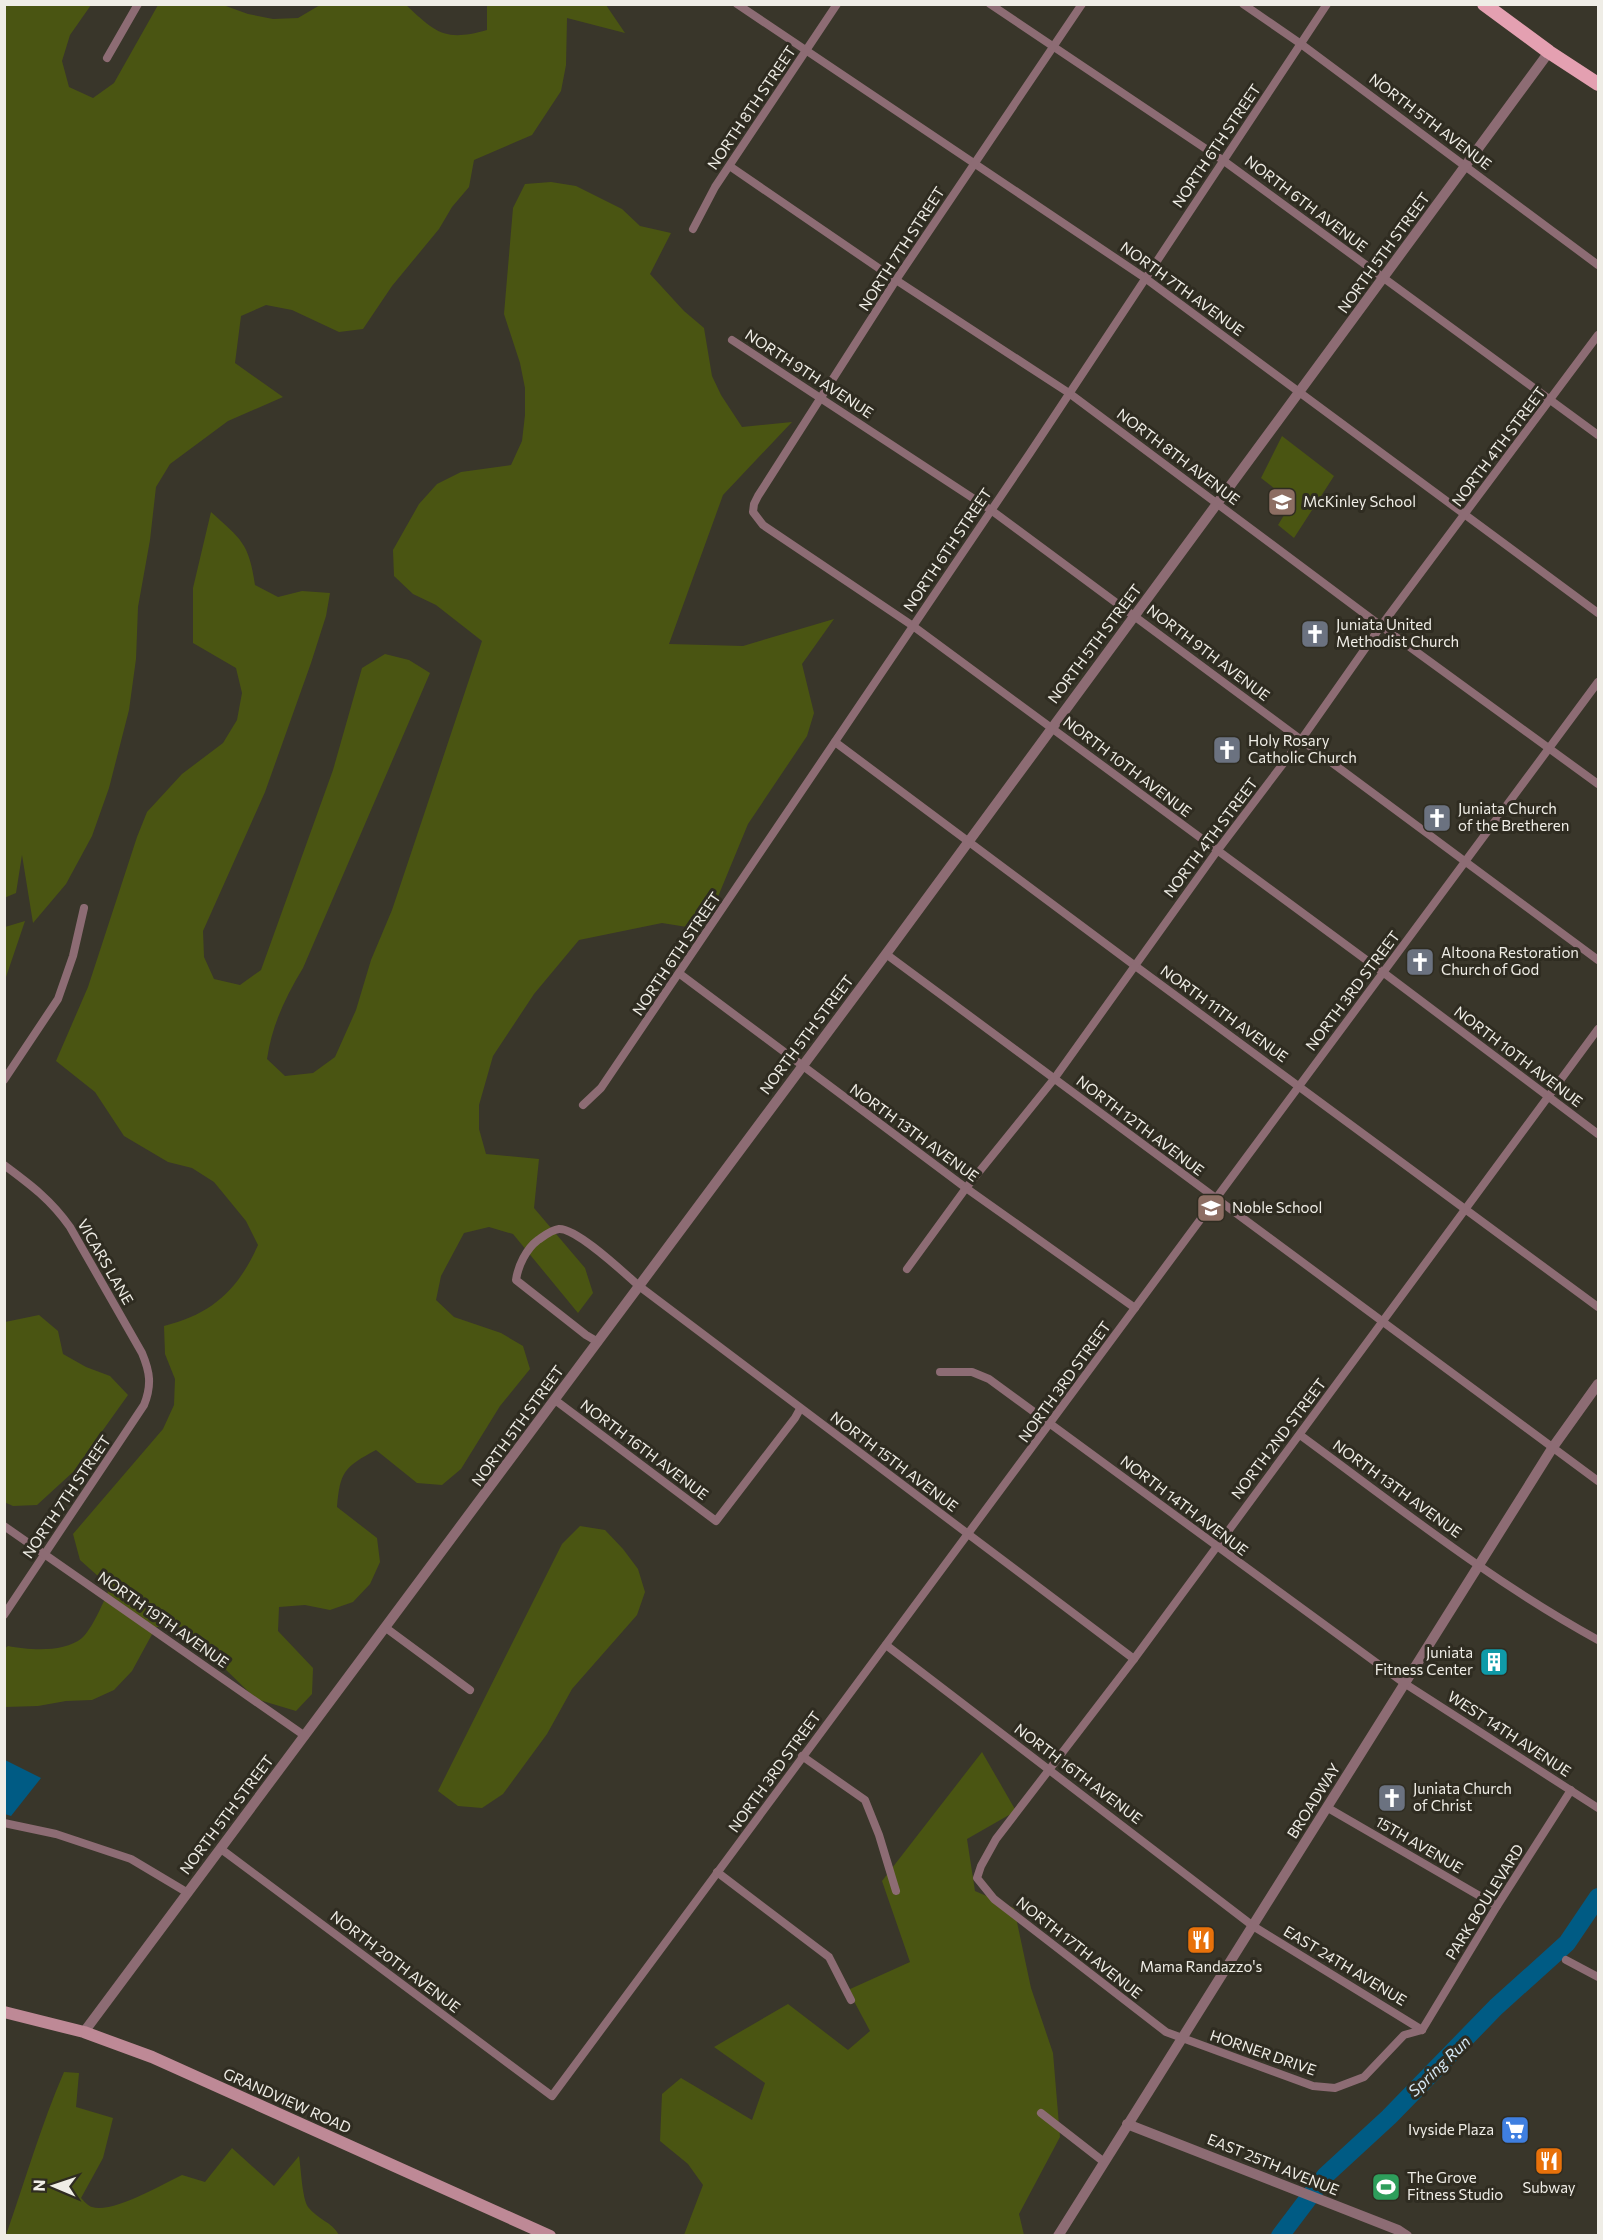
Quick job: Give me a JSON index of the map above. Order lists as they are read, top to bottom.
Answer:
{
  "streets": {
    "main road": ["GRANDVIEW ROAD"],
    "street": [
      "NORTH 8TH STREET",
      "NORTH 5TH AVENUE",
      "NORTH 6TH STREET",
      "NORTH 6TH AVENUE",
      "NORTH 7TH STREET",
      "NORTH 5TH STREET",
      "NORTH 7TH AVENUE",
      "NORTH 9TH AVENUE",
      "NORTH 4TH STREET",
      "NORTH 8TH AVENUE",
      "NORTH 10TH AVENUE",
      "NORTH 3RD STREET",
      "NORTH 11TH AVENUE",
      "NORTH 12TH AVENUE",
      "NORTH 13TH AVENUE",
      "VICARS LANE",
      "NORTH 2ND STREET",
      "NORTH 16TH AVENUE",
      "NORTH 15TH AVENUE",
      "NORTH 14TH AVENUE",
      "NORTH 19TH AVENUE",
      "WEST 14TH AVENUE",
      "BROADWAY",
      "15TH AVENUE",
      "PARK BOULEVARD",
      "NORTH 17TH AVENUE",
      "NORTH 20TH AVENUE",
      "EAST 24TH AVENUE",
      "HORNER DRIVE",
      "EAST 25TH AVENUE"
    ]
  },
  "crossings": [
    ["NORTH 8TH STREET", "NORTH 7TH AVENUE"],
    ["NORTH 8TH STREET", "NORTH 8TH AVENUE"],
    ["NORTH 5TH AVENUE", "NORTH 6TH STREET"],
    ["NORTH 5TH AVENUE", "NORTH 5TH STREET"],
    ["NORTH 6TH STREET", "NORTH 6TH AVENUE"],
    ["NORTH 6TH STREET", "NORTH 7TH AVENUE"],
    ["NORTH 6TH STREET", "NORTH 9TH AVENUE"],
    ["NORTH 6TH STREET", "NORTH 8TH AVENUE"],
    ["NORTH 6TH STREET", "NORTH 10TH AVENUE"],
    ["NORTH 6TH STREET", "NORTH 11TH AVENUE"],
    ["NORTH 6TH STREET", "NORTH 13TH AVENUE"],
    ["NORTH 6TH AVENUE", "NORTH 7TH STREET"],
    ["NORTH 6TH AVENUE", "NORTH 5TH STREET"],
    ["NORTH 6TH AVENUE", "NORTH 4TH STREET"],
    ["NORTH 7TH STREET", "NORTH 7TH AVENUE"],
    ["NORTH 7TH STREET", "NORTH 9TH AVENUE"],
    ["NORTH 7TH STREET", "NORTH 8TH AVENUE"],
    ["NORTH 7TH STREET", "NORTH 10TH AVENUE"],
    ["NORTH 7TH STREET", "VICARS LANE"],
    ["NORTH 7TH STREET", "NORTH 19TH AVENUE"],
    ["NORTH 5TH STREET", "NORTH 7TH AVENUE"],
    ["NORTH 5TH STREET", "NORTH 9TH AVENUE"],
    ["NORTH 5TH STREET", "NORTH 8TH AVENUE"],
    ["NORTH 5TH STREET", "NORTH 10TH AVENUE"],
    ["NORTH 5TH STREET", "NORTH 11TH AVENUE"],
    ["NORTH 5TH STREET", "NORTH 12TH AVENUE"],
    ["NORTH 5TH STREET", "NORTH 13TH AVENUE"],
    ["NORTH 5TH STREET", "NORTH 16TH AVENUE"],
    ["NORTH 5TH STREET", "NORTH 15TH AVENUE"],
    ["NORTH 5TH STREET", "NORTH 19TH AVENUE"],
    ["NORTH 5TH STREET", "NORTH 20TH AVENUE"],
    ["NORTH 5TH STREET", "GRANDVIEW ROAD"],
    ["NORTH 7TH AVENUE", "NORTH 4TH STREET"],
    ["NORTH 9TH AVENUE", "NORTH 4TH STREET"],
    ["NORTH 9TH AVENUE", "NORTH 3RD STREET"],
    ["NORTH 4TH STREET", "NORTH 8TH AVENUE"],
    ["NORTH 4TH STREET", "NORTH 10TH AVENUE"],
    ["NORTH 4TH STREET", "NORTH 11TH AVENUE"],
    ["NORTH 4TH STREET", "NORTH 12TH AVENUE"],
    ["NORTH 4TH STREET", "NORTH 13TH AVENUE"],
    ["NORTH 8TH AVENUE", "NORTH 3RD STREET"],
    ["NORTH 10TH AVENUE", "NORTH 3RD STREET"],
    ["NORTH 10TH AVENUE", "NORTH 2ND STREET"],
    ["NORTH 3RD STREET", "NORTH 11TH AVENUE"],
    ["NORTH 3RD STREET", "NORTH 12TH AVENUE"],
    ["NORTH 3RD STREET", "NORTH 13TH AVENUE"],
    ["NORTH 3RD STREET", "NORTH 16TH AVENUE"],
    ["NORTH 3RD STREET", "NORTH 15TH AVENUE"],
    ["NORTH 3RD STREET", "NORTH 14TH AVENUE"],
    ["NORTH 3RD STREET", "NORTH 20TH AVENUE"],
    ["NORTH 11TH AVENUE", "NORTH 2ND STREET"],
    ["NORTH 12TH AVENUE", "NORTH 2ND STREET"],
    ["NORTH 12TH AVENUE", "BROADWAY"],
    ["NORTH 13TH AVENUE", "NORTH 2ND STREET"],
    ["NORTH 13TH AVENUE", "BROADWAY"],
    ["NORTH 2ND STREET", "NORTH 16TH AVENUE"],
    ["NORTH 2ND STREET", "NORTH 15TH AVENUE"],
    ["NORTH 2ND STREET", "NORTH 14TH AVENUE"],
    ["NORTH 2ND STREET", "NORTH 17TH AVENUE"],
    ["NORTH 16TH AVENUE", "NORTH 15TH AVENUE"],
    ["NORTH 16TH AVENUE", "BROADWAY"],
    ["NORTH 16TH AVENUE", "EAST 24TH AVENUE"],
    ["NORTH 14TH AVENUE", "WEST 14TH AVENUE"],
    ["NORTH 14TH AVENUE", "BROADWAY"],
    ["WEST 14TH AVENUE", "BROADWAY"],
    ["WEST 14TH AVENUE", "PARK BOULEVARD"],
    ["BROADWAY", "15TH AVENUE"],
    ["BROADWAY", "NORTH 17TH AVENUE"],
    ["BROADWAY", "EAST 24TH AVENUE"],
    ["BROADWAY", "HORNER DRIVE"],
    ["BROADWAY", "EAST 25TH AVENUE"],
    ["15TH AVENUE", "PARK BOULEVARD"],
    ["PARK BOULEVARD", "EAST 24TH AVENUE"],
    ["PARK BOULEVARD", "HORNER DRIVE"],
    ["NORTH 17TH AVENUE", "HORNER DRIVE"],
    ["EAST 24TH AVENUE", "HORNER DRIVE"]
  ],
  "water": ["Spring Run"],
  "places": {
    "school or university": ["McKinley School", "Noble School"],
    "church": [
      "Juniata United Methodist Church",
      "Holy Rosary Catholic Church",
      "Juniata Church of the Bretheren",
      "Altoona Restoration Church of God",
      "Juniata Church of Christ"
    ],
    "building": ["Juniata Fitness Center"],
    "restaurant": ["Mama Randazzo's", "Subway"],
    "supermarket": ["Ivyside Plaza"],
    "sports": ["The Grove Fitness Studio"]
  },
  "north": "left"
}
